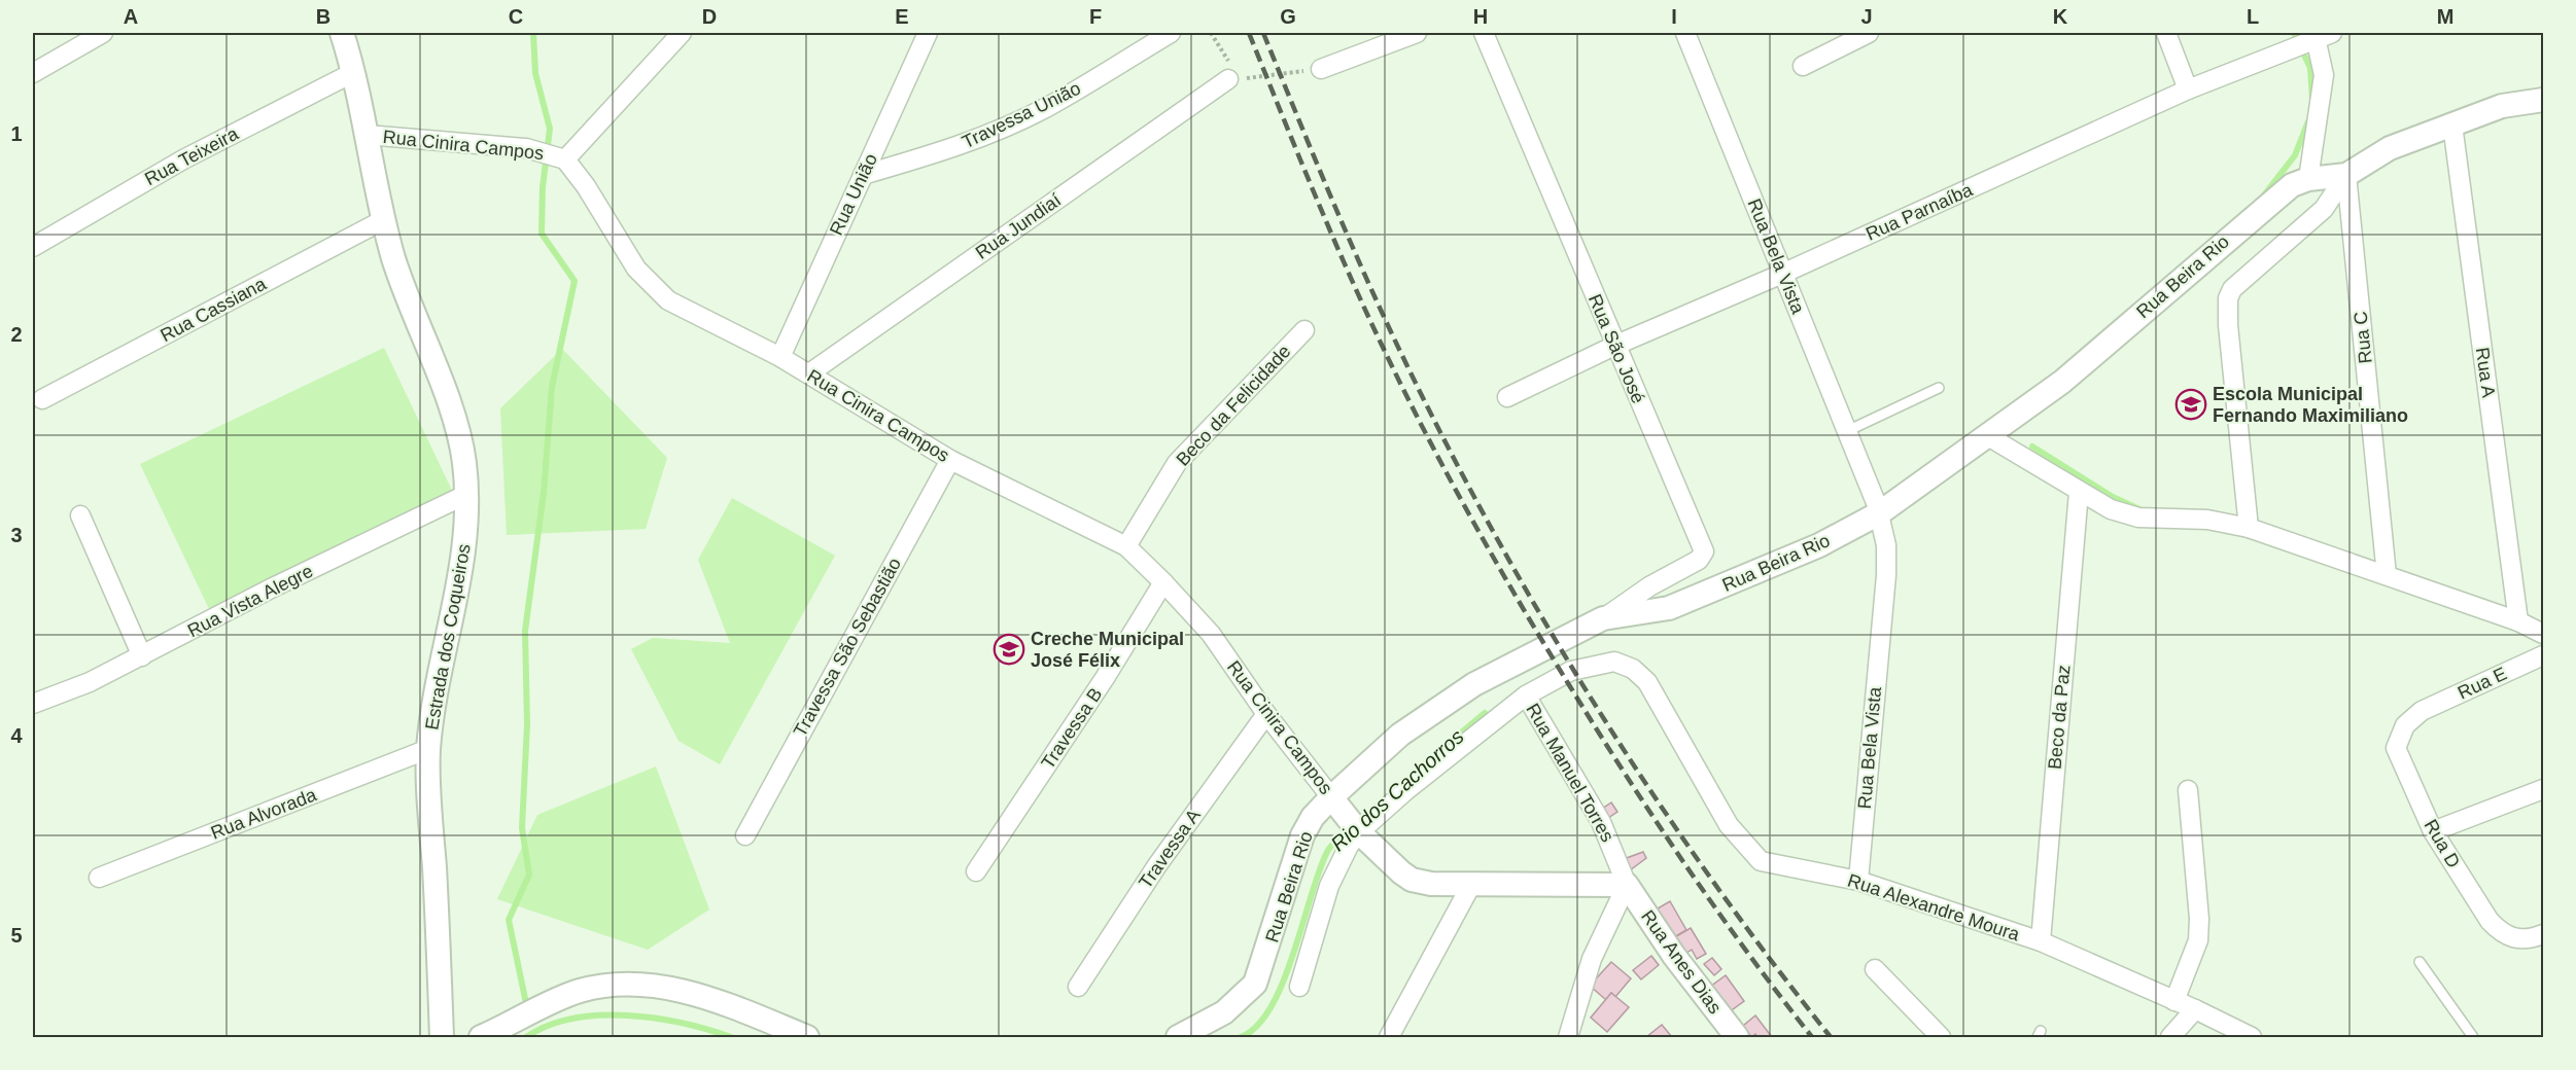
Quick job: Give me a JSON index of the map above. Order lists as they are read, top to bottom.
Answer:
{
  "streets": {
    "street": [
      "Travessa União",
      "Rua Cinira Campos",
      "Rua Teixeira",
      "Rua União",
      "Rua Parnaíba",
      "Rua Jundiaí",
      "Rua Bela Vista",
      "Rua Beira Rio",
      "Rua Cassiana",
      "Rua C",
      "Rua São José",
      "Rua A",
      "Beco da Felicidade",
      "Rua Vista Alegre",
      "Estrada dos Coqueiros",
      "Travessa São Sebastião",
      "Rua E",
      "Beco da Paz",
      "Travessa B",
      "Rua Manuel Torres",
      "Rua Alvorada",
      "Rua D",
      "Travessa A",
      "Rua Alexandre Moura",
      "Rua Anes Dias"
    ]
  },
  "crossings": [
    ["Travessa União", "Rua União"],
    ["Rua Cinira Campos", "Rua União"],
    ["Rua Cinira Campos", "Rua Jundiaí"],
    ["Rua Cinira Campos", "Rua Beira Rio"],
    ["Rua Cinira Campos", "Beco da Felicidade"],
    ["Rua Cinira Campos", "Estrada dos Coqueiros"],
    ["Rua Cinira Campos", "Travessa São Sebastião"],
    ["Rua Cinira Campos", "Travessa B"],
    ["Rua Cinira Campos", "Travessa A"],
    ["Rua Teixeira", "Estrada dos Coqueiros"],
    ["Rua Parnaíba", "Rua Bela Vista"],
    ["Rua Parnaíba", "Rua São José"],
    ["Rua Bela Vista", "Rua Beira Rio"],
    ["Rua Bela Vista", "Rua Alexandre Moura"],
    ["Rua Beira Rio", "Rua São José"],
    ["Rua Cassiana", "Estrada dos Coqueiros"],
    ["Rua Vista Alegre", "Estrada dos Coqueiros"],
    ["Estrada dos Coqueiros", "Rua Alvorada"],
    ["Rua E", "Rua D"],
    ["Beco da Paz", "Rua Alexandre Moura"],
    ["Rua Manuel Torres", "Rua Alexandre Moura"],
    ["Rua Manuel Torres", "Rua Anes Dias"]
  ],
  "water": ["Rio dos Cachorros"],
  "places": {
    "school or university": ["Escola Municipal Fernando Maximiliano", "Creche Municipal José Félix"]
  },
  "grid": {
    "columns": [
      "A",
      "B",
      "C",
      "D",
      "E",
      "F",
      "G",
      "H",
      "I",
      "J",
      "K",
      "L",
      "M"
    ],
    "rows": [
      "1",
      "2",
      "3",
      "4",
      "5"
    ]
  }
}
